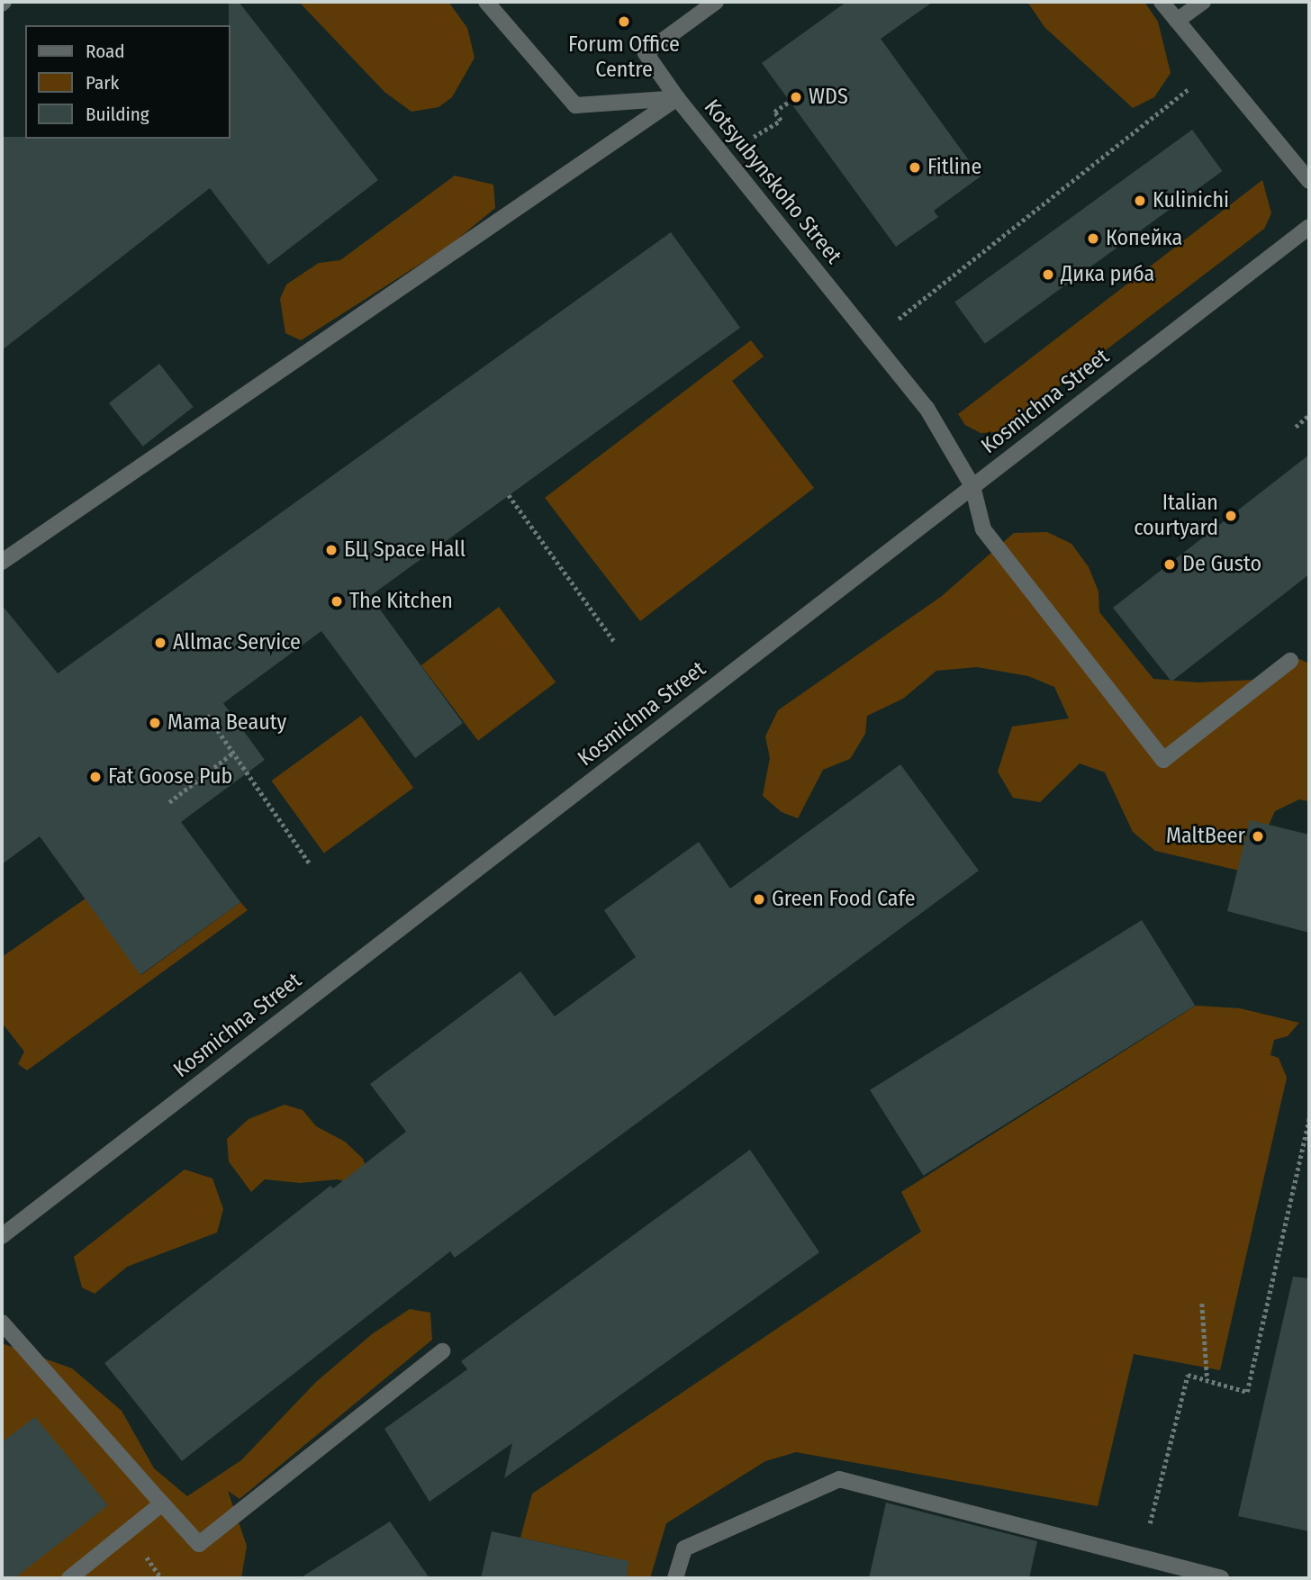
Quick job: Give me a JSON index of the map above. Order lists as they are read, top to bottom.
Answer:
{
  "streets": {
    "street": ["Kotsyubynskoho Street", "Kosmichna Street"]
  },
  "crossings": [
    ["Kotsyubynskoho Street", "Kosmichna Street"]
  ],
  "places": [
    "Forum Office Centre",
    "WDS",
    "Fitline",
    "Kulinichi",
    "Копейка",
    "Дика риба",
    "Italian courtyard",
    "БЦ Space Hall",
    "De Gusto",
    "The Kitchen",
    "Allmac Service",
    "Mama Beauty",
    "Fat Goose Pub",
    "MaltBeer",
    "Green Food Cafe"
  ],
  "legend": ["Road", "Park", "Building"]
}
